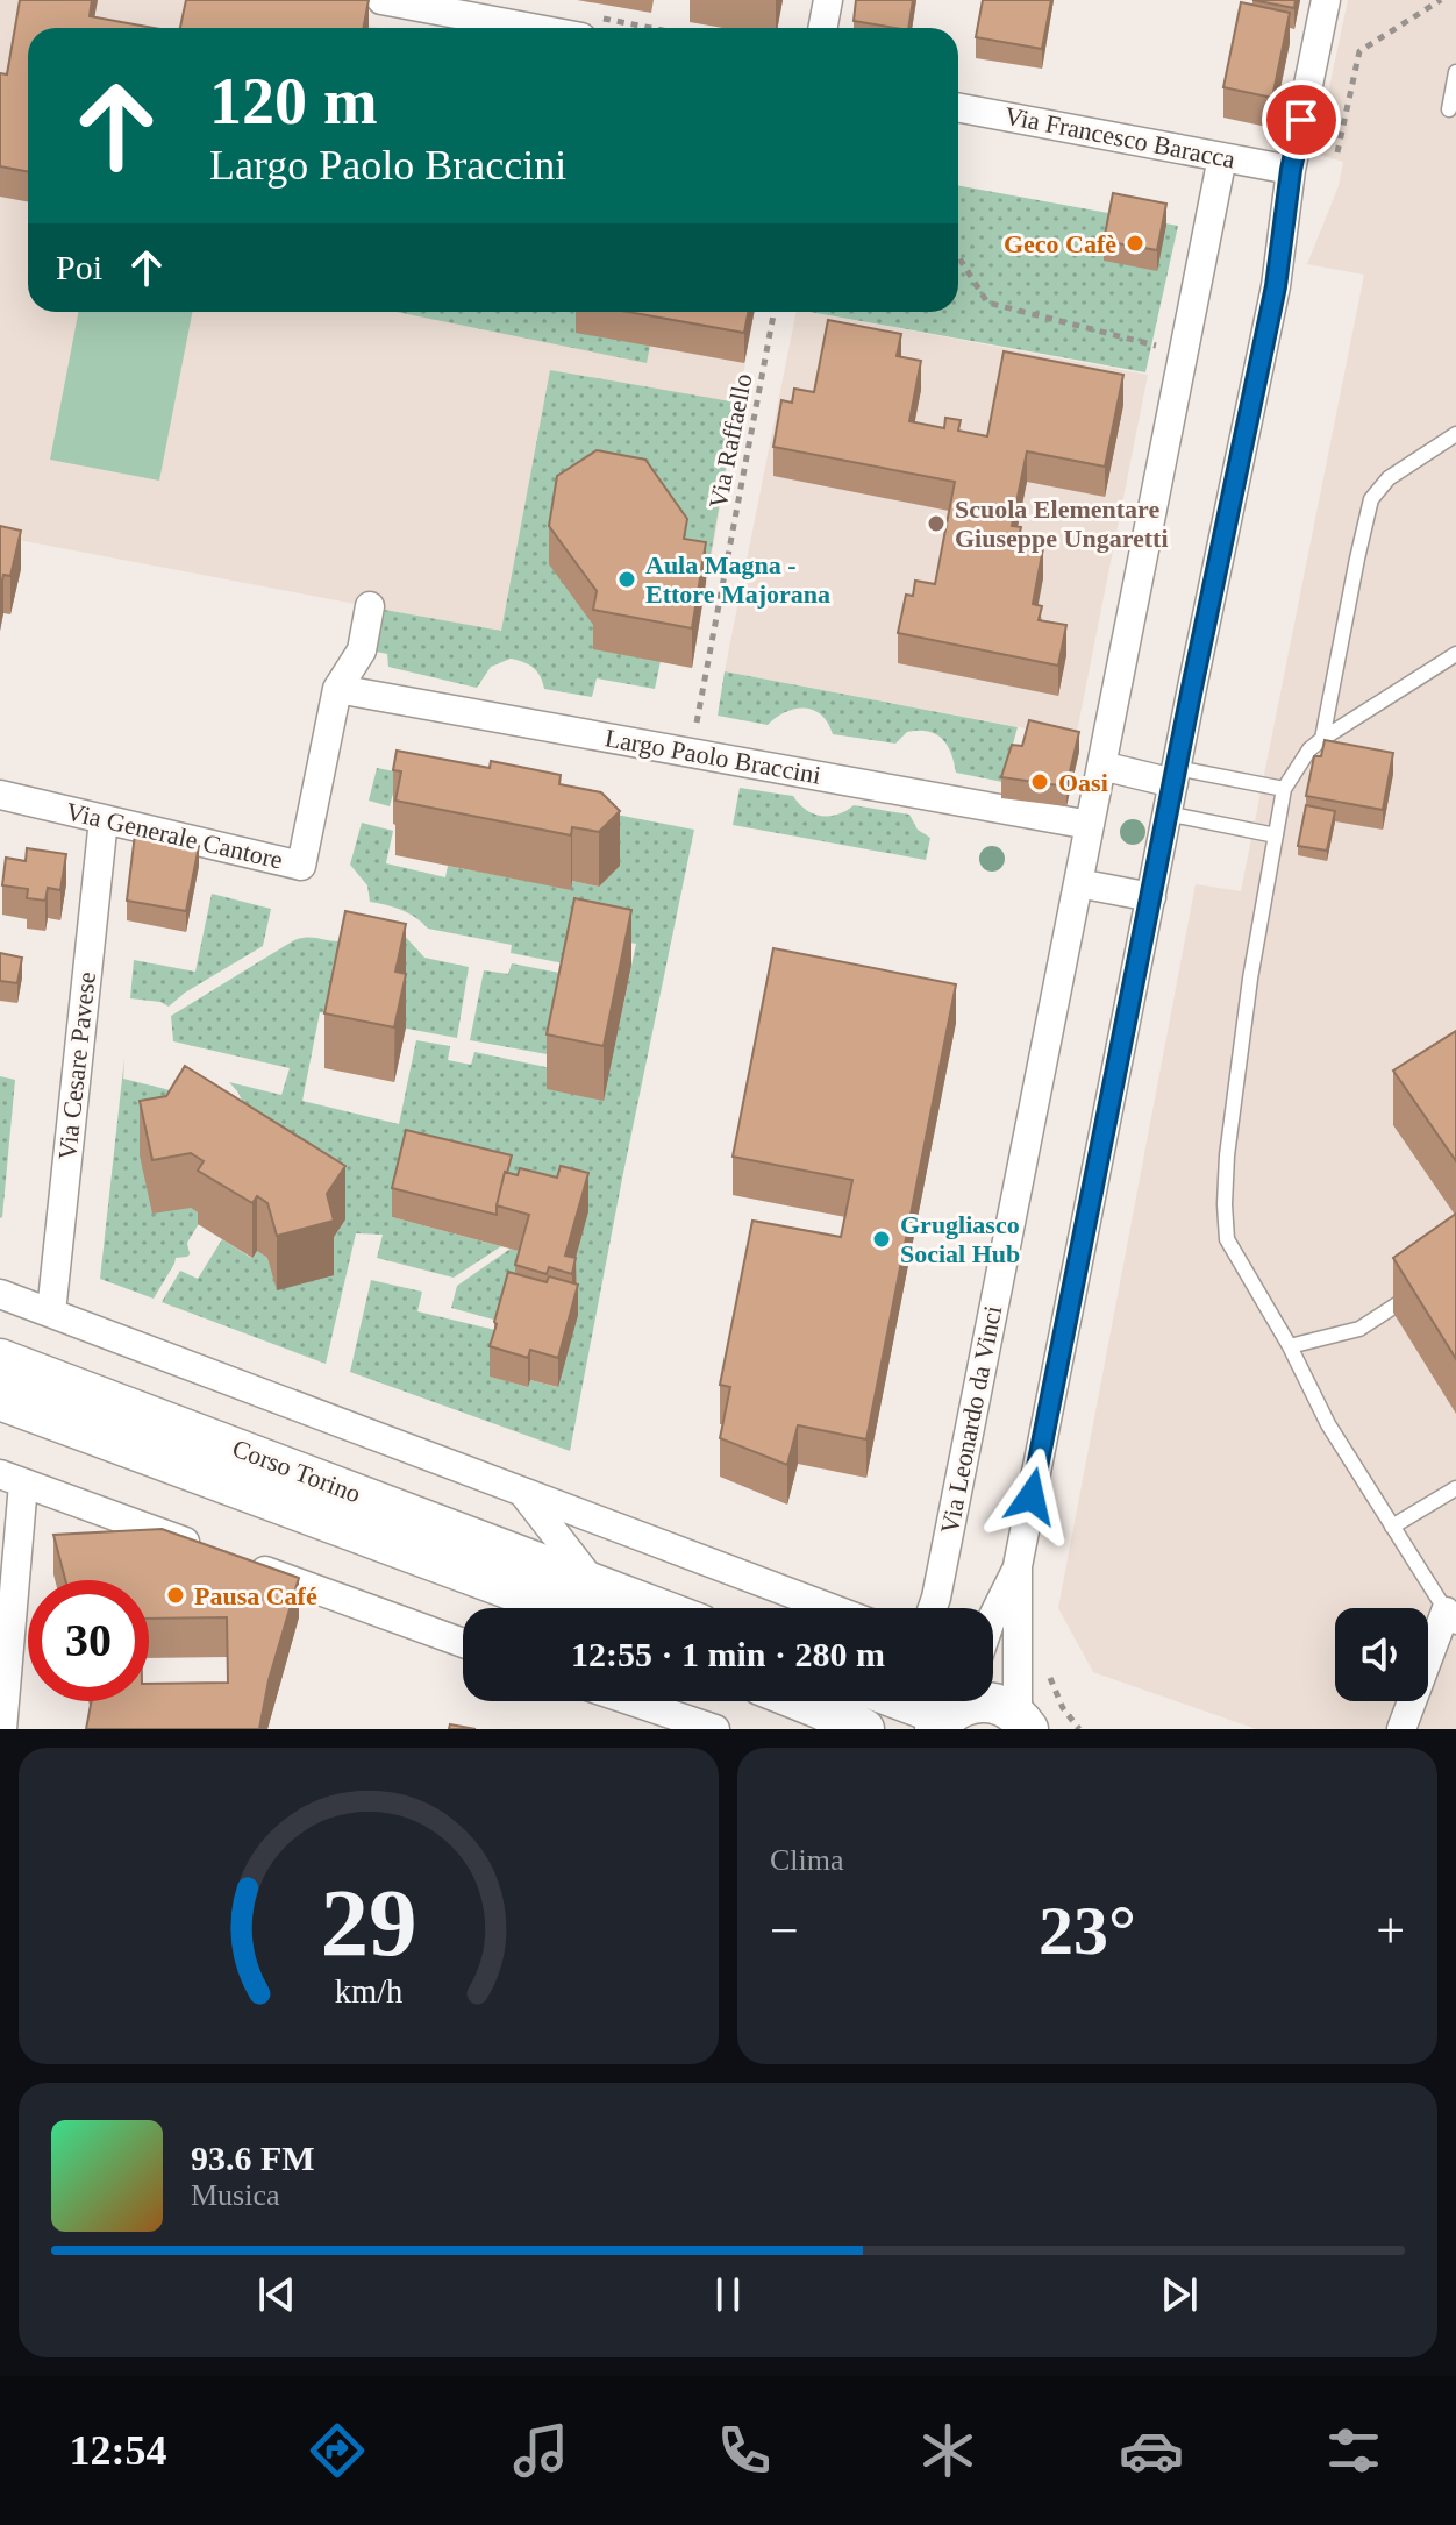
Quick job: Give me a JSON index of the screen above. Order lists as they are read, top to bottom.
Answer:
{
  "streets": {
    "street": [
      "Via Francesco Baracca",
      "Largo Paolo Braccini",
      "Via Generale Cantore",
      "Via Cesare Pavese",
      "Via Leonardo da Vinci",
      "Corso Torino"
    ],
    "path": ["Via Raffaello"]
  },
  "crossings": [
    ["Via Raffaello", "Largo Paolo Braccini"],
    ["Largo Paolo Braccini", "Via Generale Cantore"],
    ["Via Generale Cantore", "Via Cesare Pavese"]
  ],
  "places": [
    "Geco Cafè",
    "Scuola Elementare Giuseppe Ungaretti",
    "Aula Magna - Ettore Majorana",
    "Oasi",
    "Grugliasco Social Hub",
    "Pausa Café"
  ],
  "page": {
    "turn": ["120 m", "Largo Paolo Braccini"],
    "then": "Poi",
    "limit": "30",
    "trip": "12:55 · 1 min · 280 m",
    "tile": "Clima",
    "heat": ["−", "23°", "+"],
    "song": ["93.6 FM", "Musica"],
    "tabs": "12:54",
    "gauge": ["29", "km/h"]
  }
}
